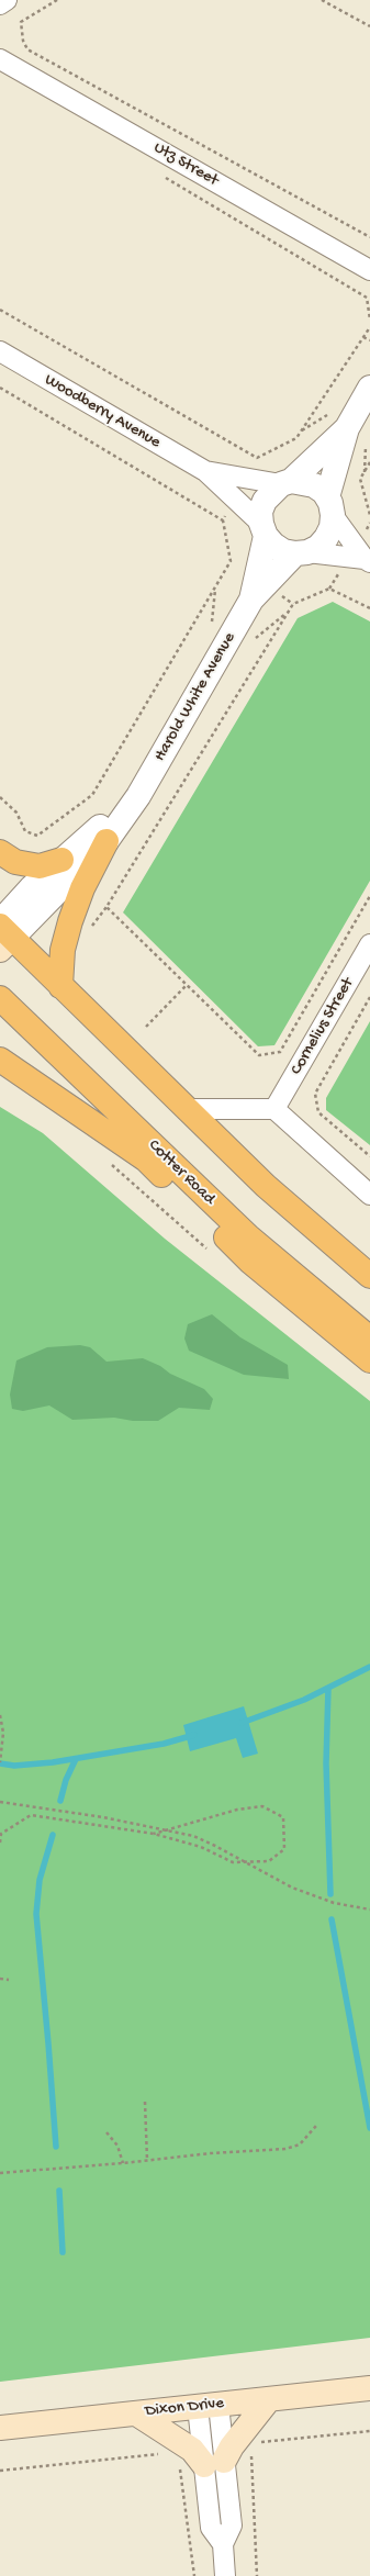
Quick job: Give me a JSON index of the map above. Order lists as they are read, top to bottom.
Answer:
{
  "streets": {
    "main road": ["Cotter Road", "Dixon Drive"],
    "street": [
      "Utz Street",
      "Woodberry Avenue",
      "Harold White Avenue",
      "Cornelius Street"
    ]
  },
  "crossings": [
    ["Woodberry Avenue", "Harold White Avenue"]
  ]
}
